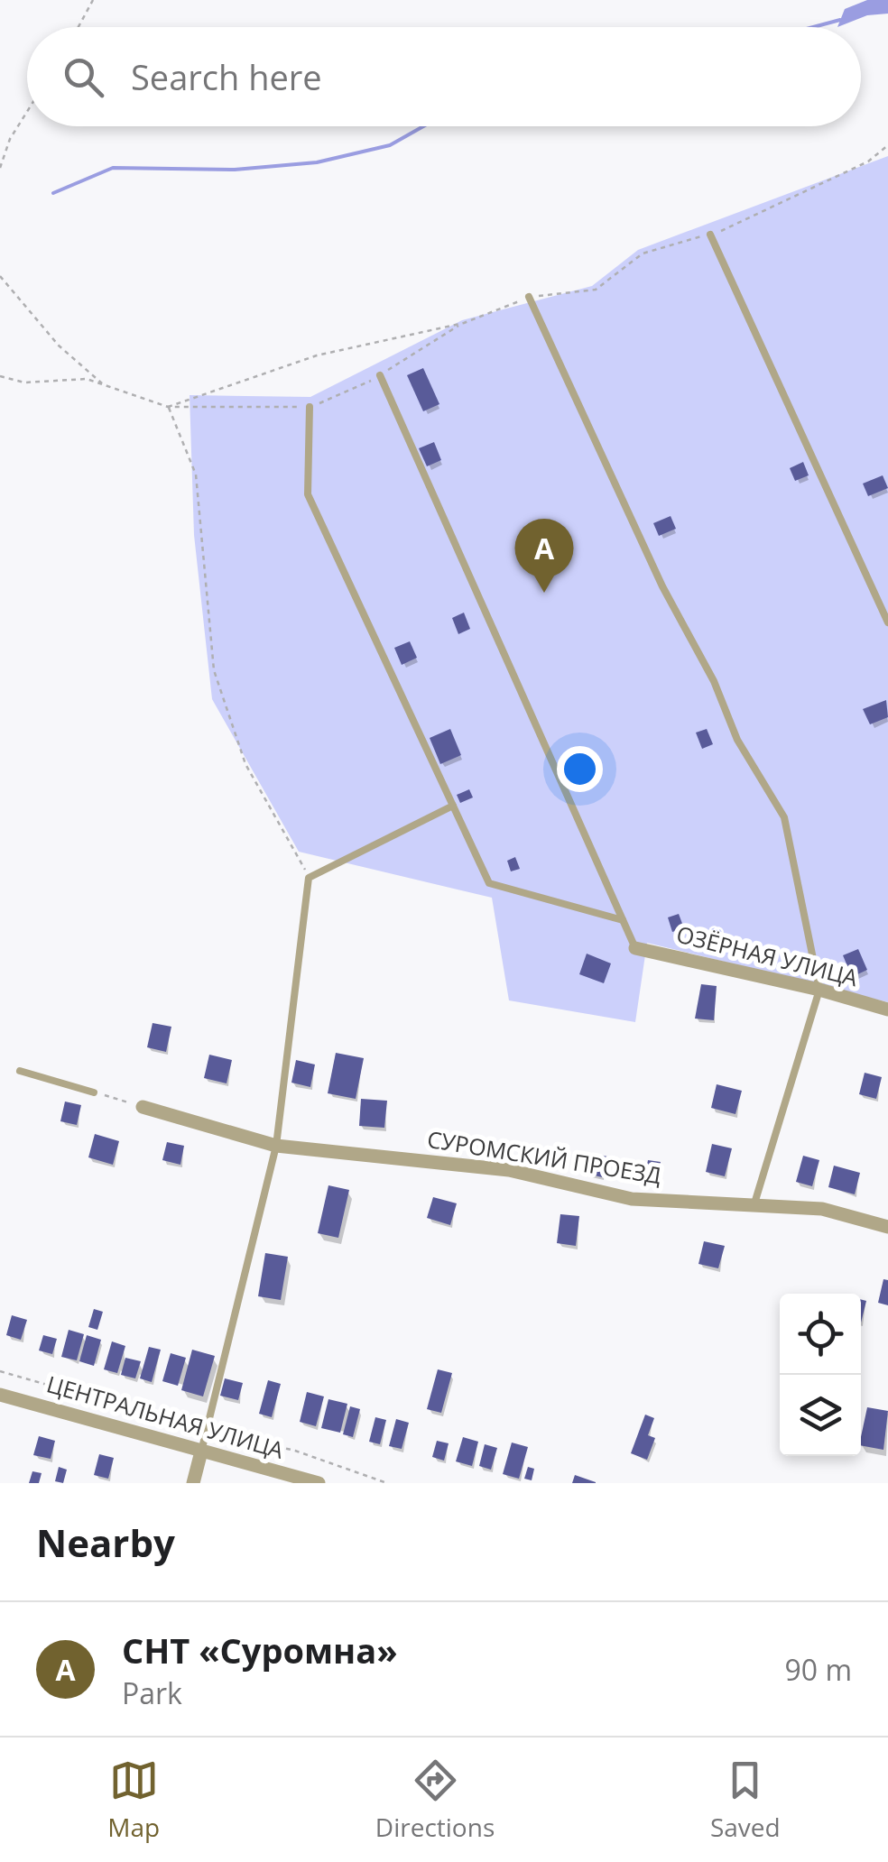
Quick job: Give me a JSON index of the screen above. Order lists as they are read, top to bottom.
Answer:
{
  "streets": {
    "street": ["ОЗЁРНАЯ УЛИЦА", "СУРОМСКИЙ ПРОЕЗД", "ЦЕНТРАЛЬНАЯ УЛИЦА"]
  },
  "page": {
    "search": "Search here",
    "pins": "A",
    "heading": "Nearby",
    "list": [
      {
        "mark": "A",
        "name": "СНТ «Суромна»",
        "note": "Park",
        "value": "90 m"
      }
    ],
    "nav": ["Map", "Directions", "Saved"]
  }
}
